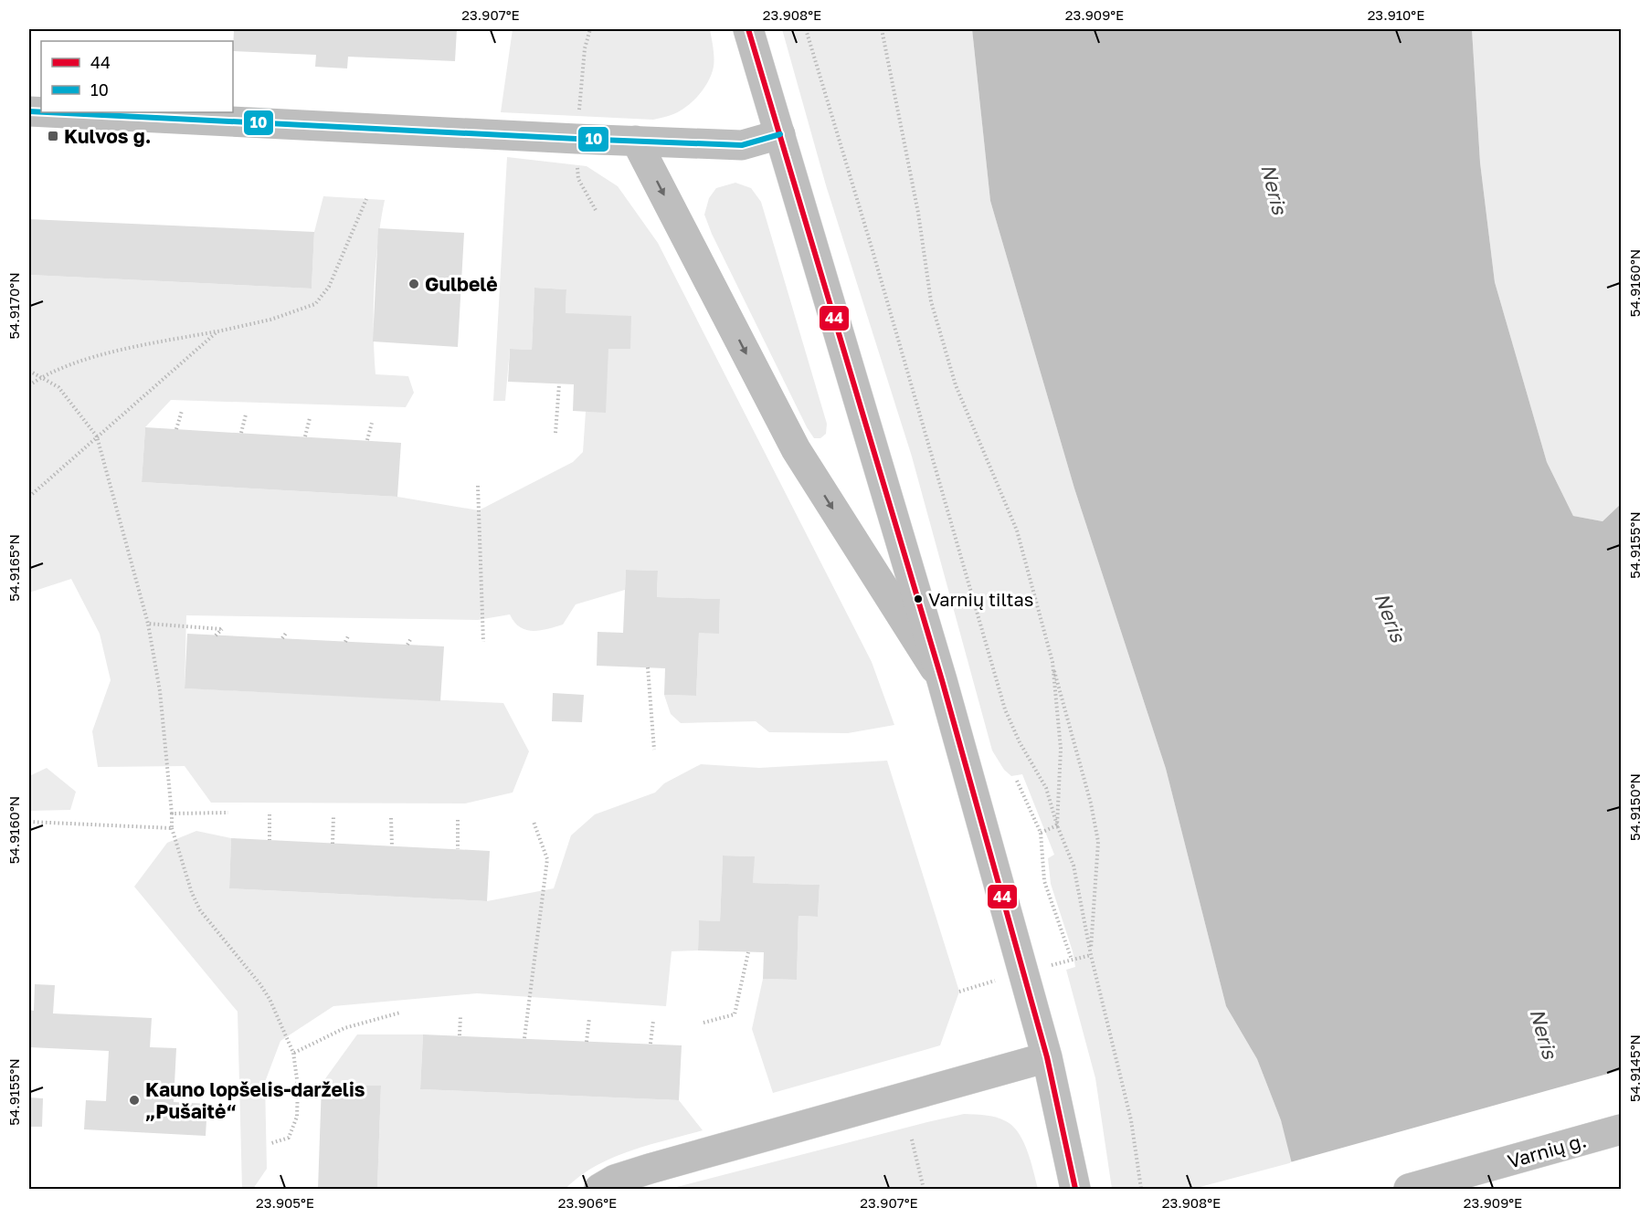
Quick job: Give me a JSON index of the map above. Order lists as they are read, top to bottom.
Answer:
{
  "streets": {
    "main road": ["Varnių g."]
  },
  "water": ["Neris"],
  "places": {
    "transit": ["Kulvos g."],
    "other": ["Gulbelė", "Varnių tiltas", "Kauno lopšelis-darželis „Pušaitė“"]
  },
  "lines": ["transit line 44", "transit line 10"],
  "legend": ["44", "10"],
  "coordinates": [
    "23.907°E",
    "23.908°E",
    "23.909°E",
    "23.910°E",
    "54.9160°N",
    "54.9170°N",
    "54.9155°N",
    "54.9165°N",
    "54.9150°N",
    "54.9145°N",
    "23.905°E",
    "23.906°E"
  ]
}
